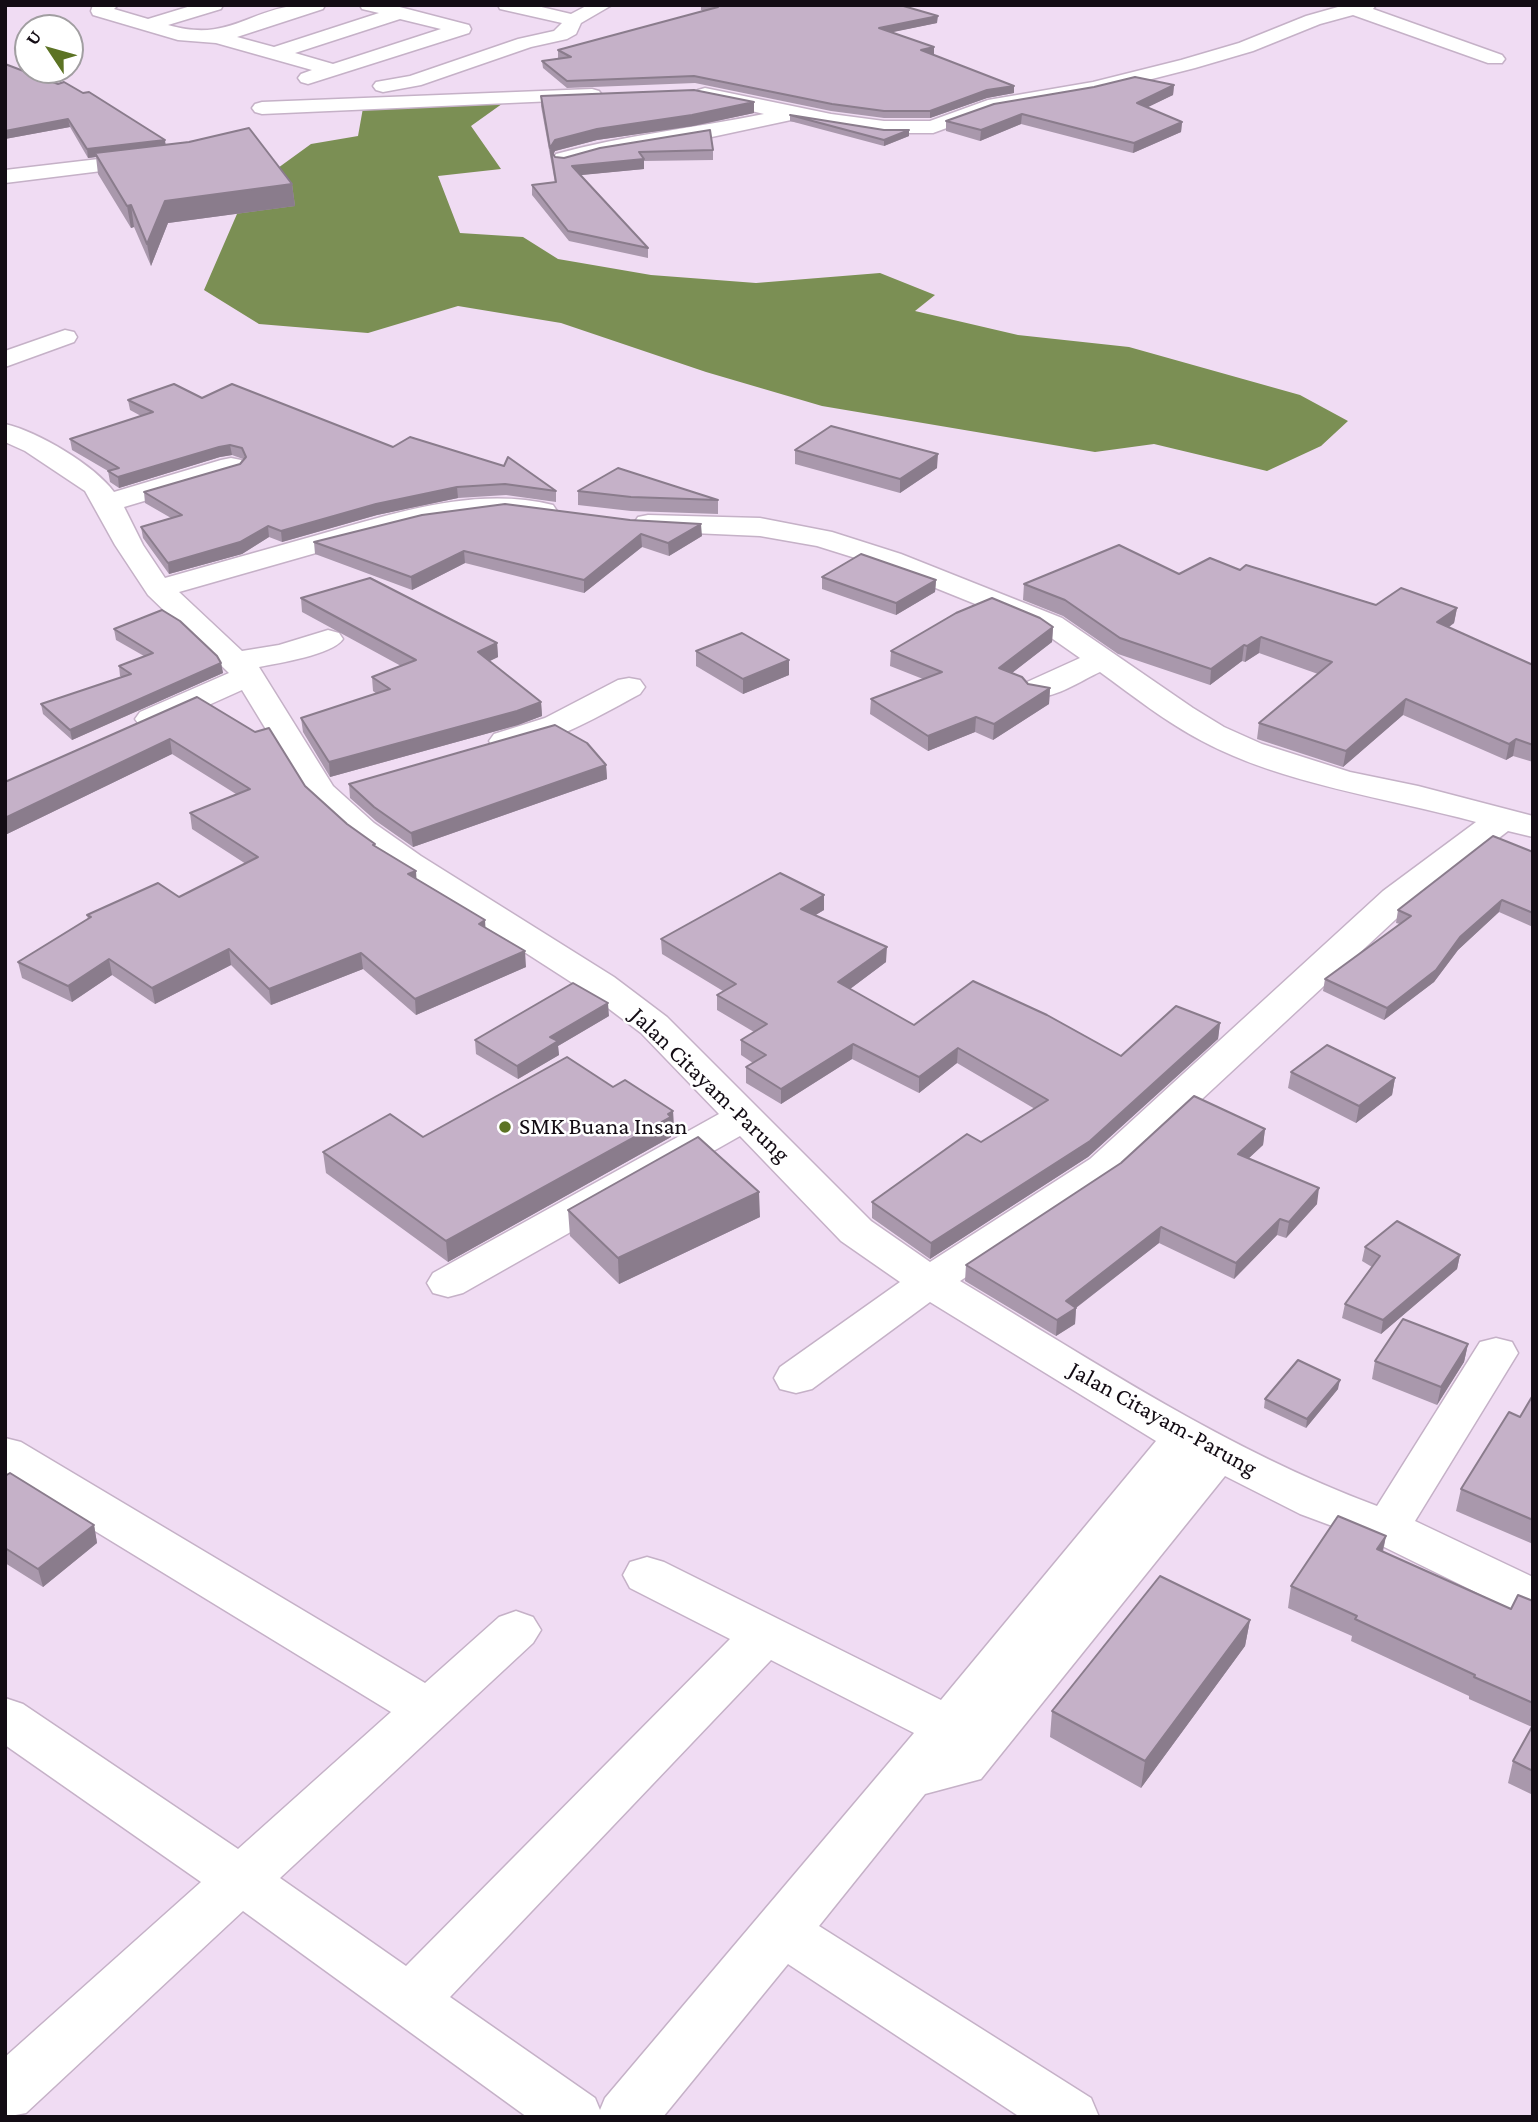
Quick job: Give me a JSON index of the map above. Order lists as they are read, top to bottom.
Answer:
{
  "streets": {
    "street": ["Jalan Citayam-Parung"]
  },
  "places": ["SMK Buana Insan"],
  "north": "top left"
}
